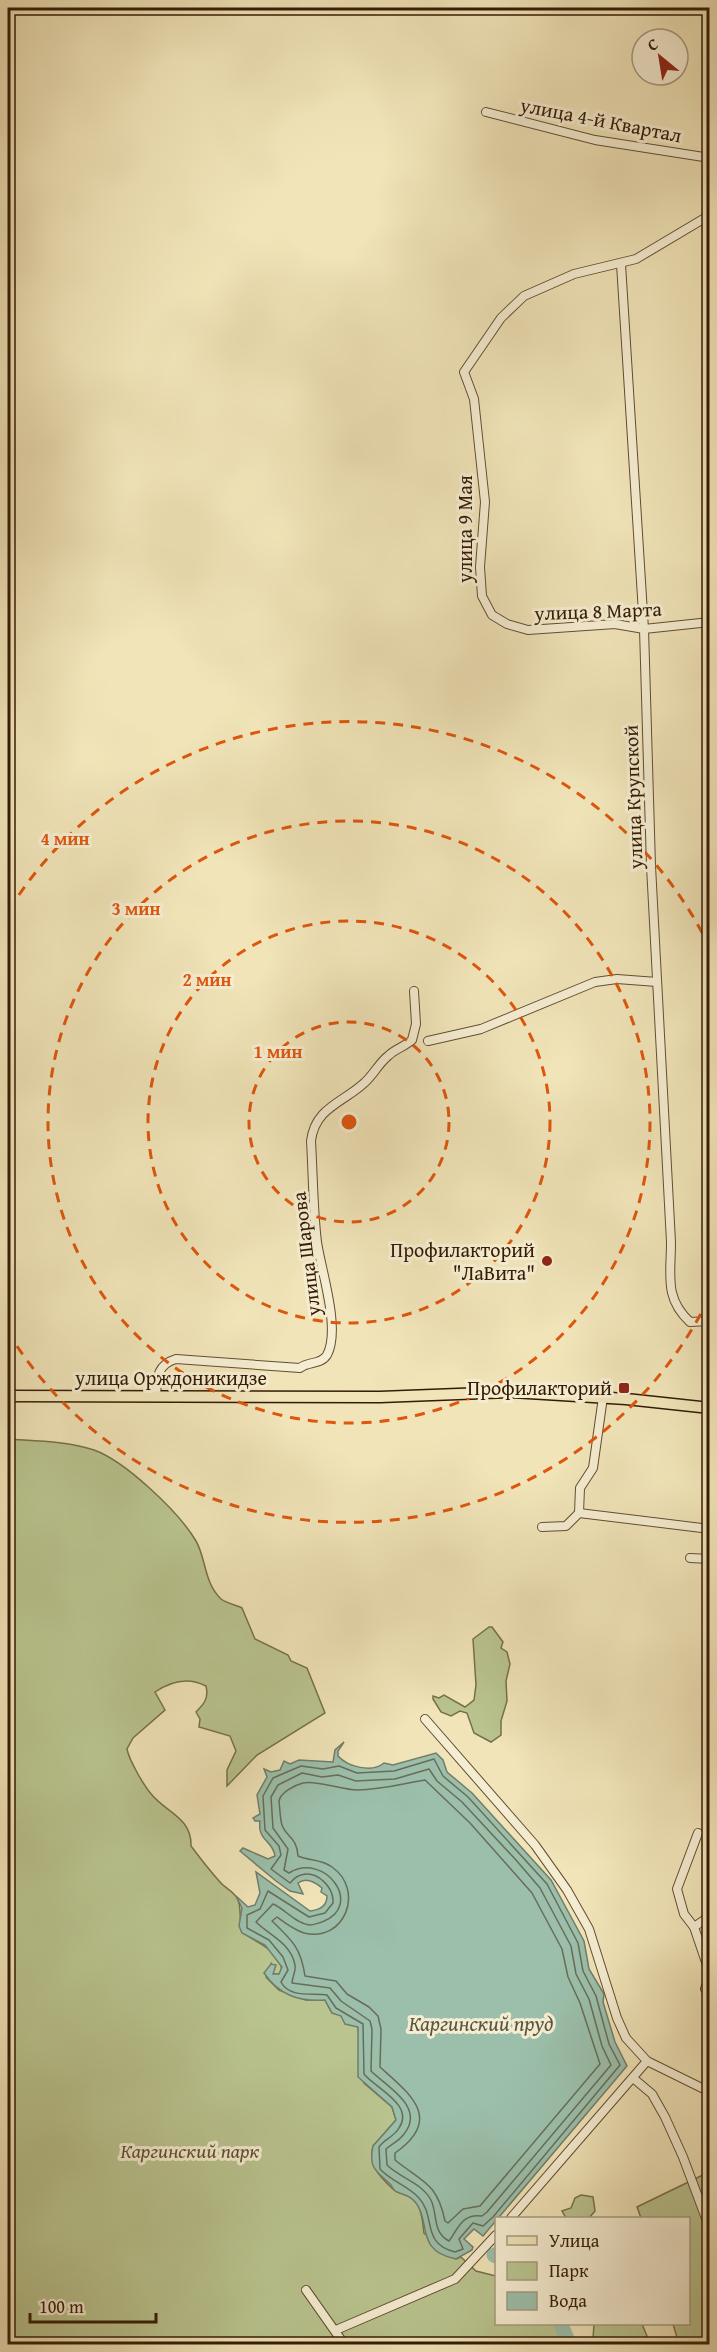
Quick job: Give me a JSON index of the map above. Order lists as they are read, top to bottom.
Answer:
{
  "streets": {
    "main road": ["улица Орждоникидзе"],
    "street": [
      "улица 4-й Квартал",
      "улица 9 Мая",
      "улица 8 Марта",
      "улица Крупской",
      "улица Шарова"
    ]
  },
  "crossings": [
    ["улица 9 Мая", "улица 8 Марта"],
    ["улица 9 Мая", "улица Крупской"],
    ["улица 8 Марта", "улица Крупской"],
    ["улица Шарова", "улица Орждоникидзе"]
  ],
  "water": ["Каргинский пруд"],
  "parks": ["Каргинский парк"],
  "places": {
    "other": ["Профилакторий \"ЛаВита\""],
    "transit": ["Профилакторий"]
  },
  "legend": ["Улица", "Парк", "Вода"],
  "scale_bar": "100 m",
  "north": "top left",
  "rings": [
    "4 мин",
    "3 мин",
    "2 мин",
    "1 мин"
  ]
}
